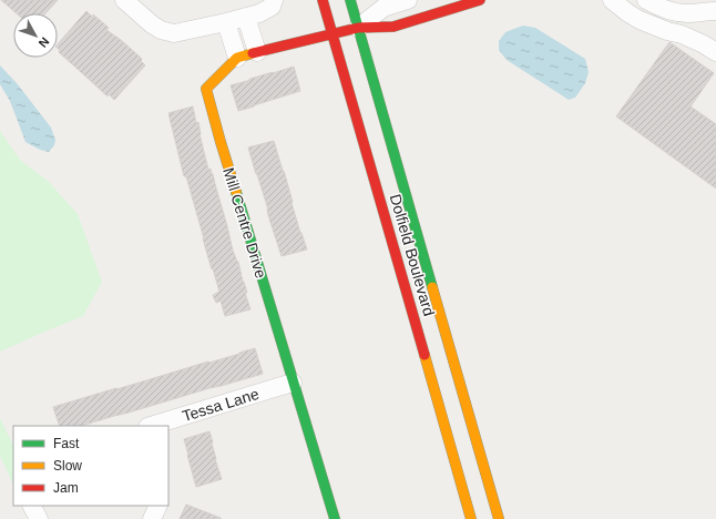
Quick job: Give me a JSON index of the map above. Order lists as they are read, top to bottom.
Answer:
{
  "streets": {
    "main road": ["Mill Centre Drive", "Dolfield Boulevard"],
    "street": ["Tessa Lane"]
  },
  "crossings": [
    ["Mill Centre Drive", "Dolfield Boulevard"],
    ["Mill Centre Drive", "Tessa Lane"]
  ],
  "legend": ["Fast", "Slow", "Jam"],
  "north": "bottom right"
}
